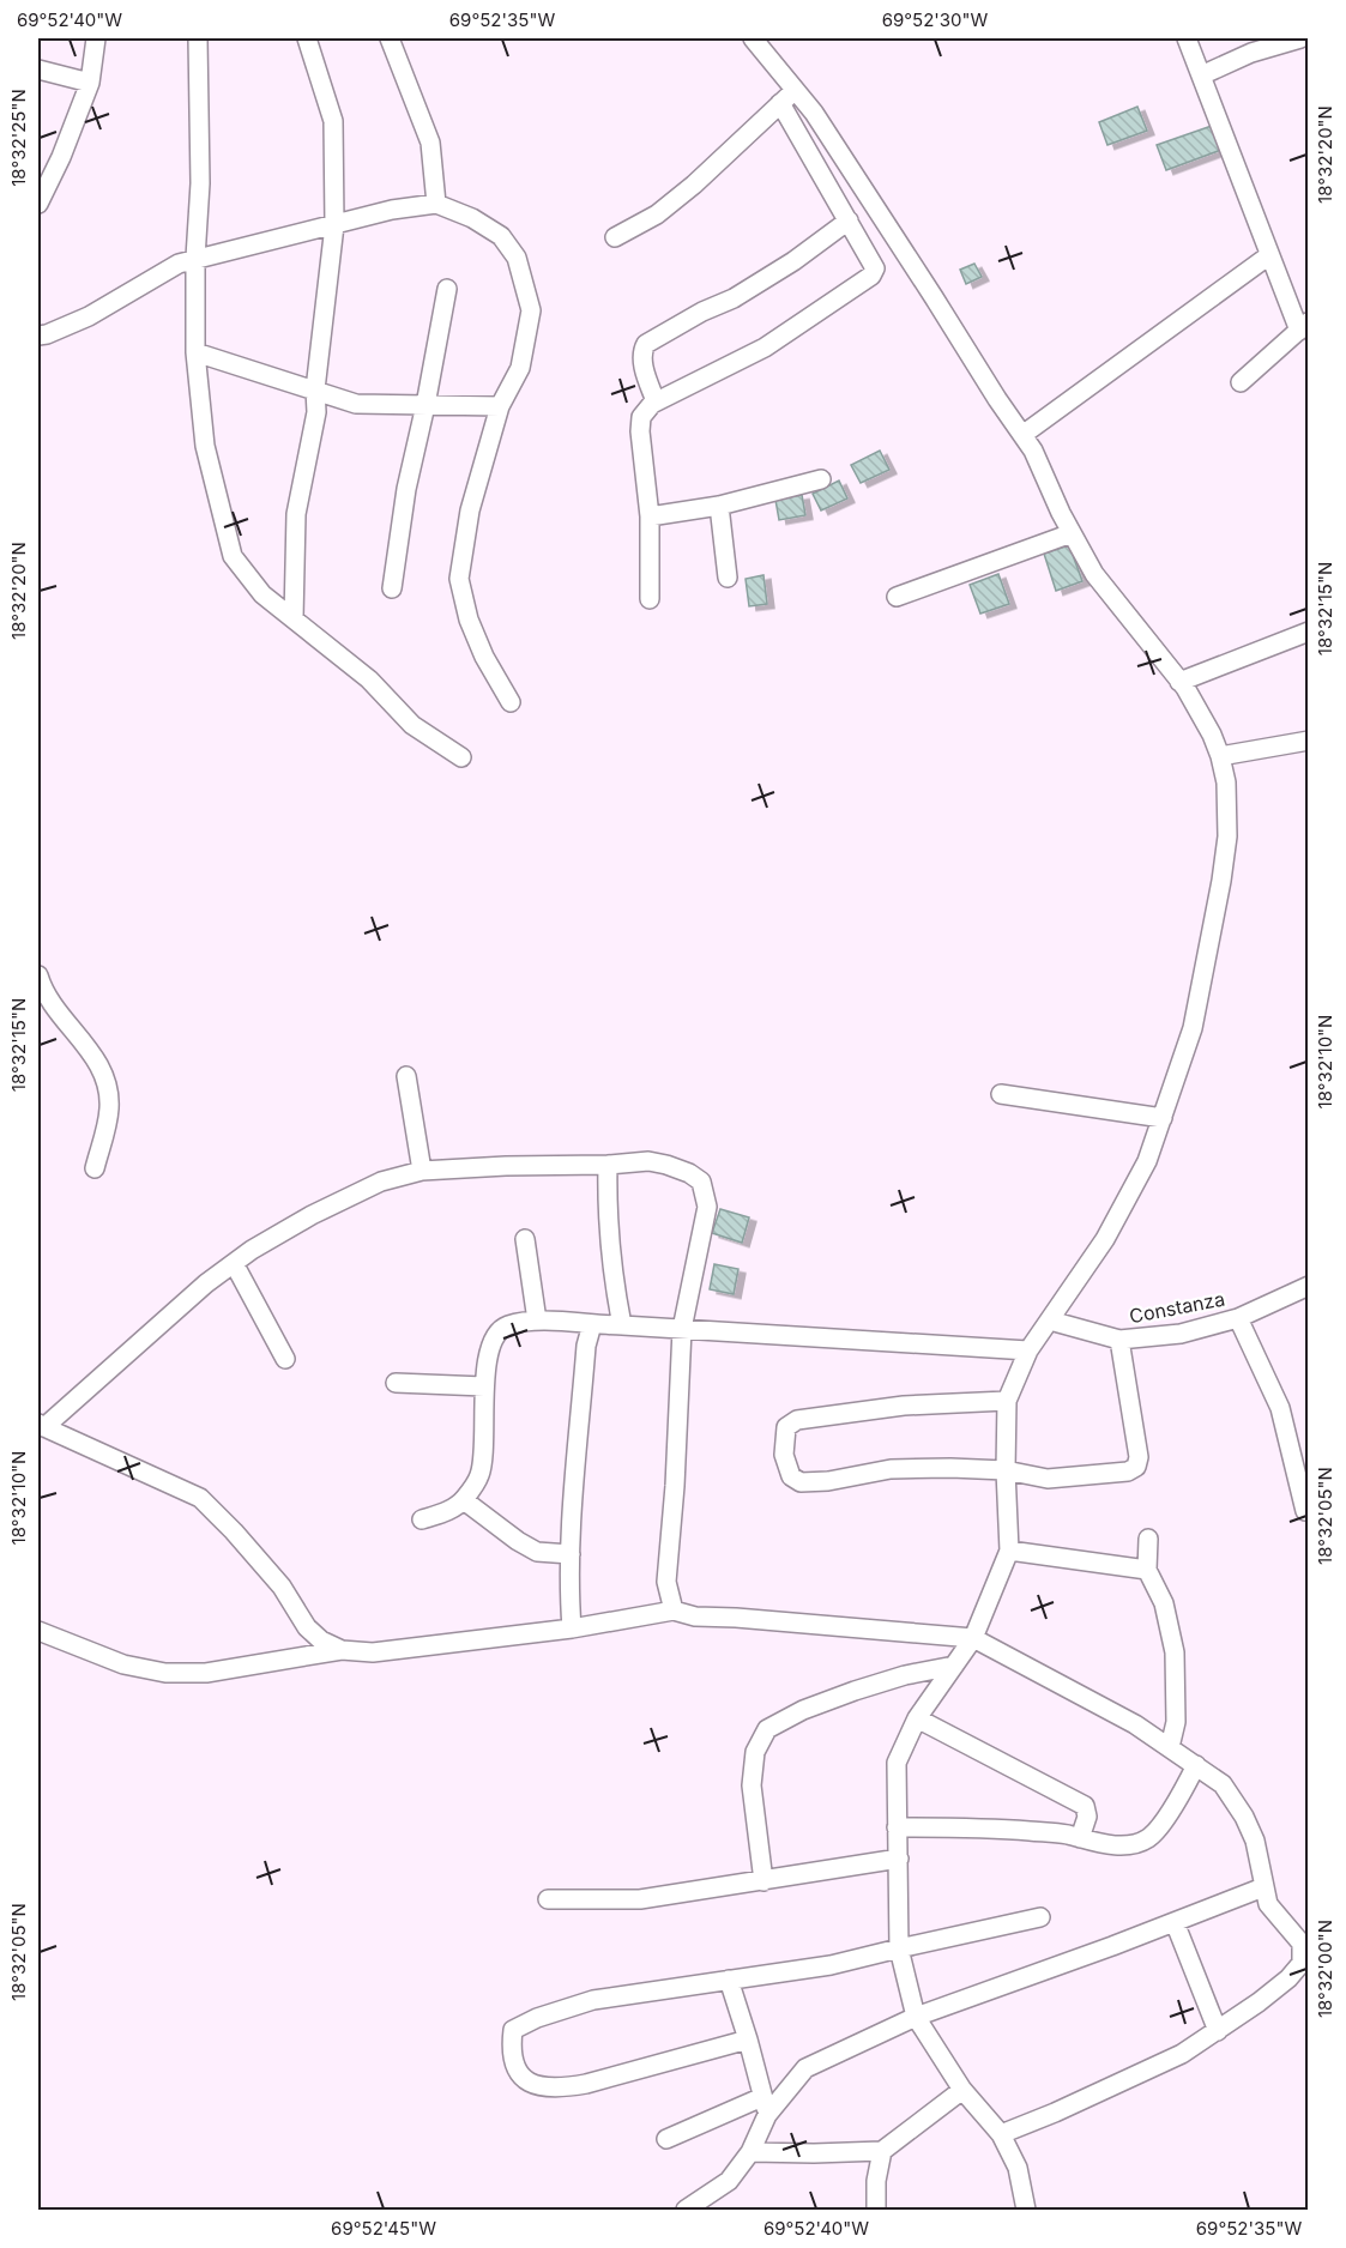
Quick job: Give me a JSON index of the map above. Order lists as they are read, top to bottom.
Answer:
{
  "streets": {
    "street": ["Constanza"]
  },
  "coordinates": [
    "69°52'40\"W",
    "69°52'35\"W",
    "69°52'30\"W",
    "18°32'25\"N",
    "18°32'20\"N",
    "18°32'15\"N",
    "18°32'10\"N",
    "18°32'05\"N",
    "18°32'00\"N",
    "69°52'45\"W"
  ]
}
